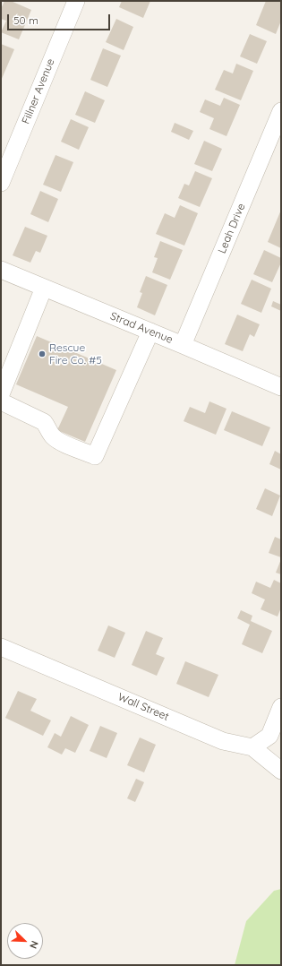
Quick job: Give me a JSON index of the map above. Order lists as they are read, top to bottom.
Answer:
{
  "streets": {
    "street": [
      "Fillner Avenue",
      "Leah Drive",
      "Strad Avenue",
      "Wall Street"
    ]
  },
  "crossings": [
    ["Leah Drive", "Strad Avenue"]
  ],
  "places": ["Rescue Fire Co. #5"],
  "scale_bar": "50 m",
  "north": "bottom right"
}
